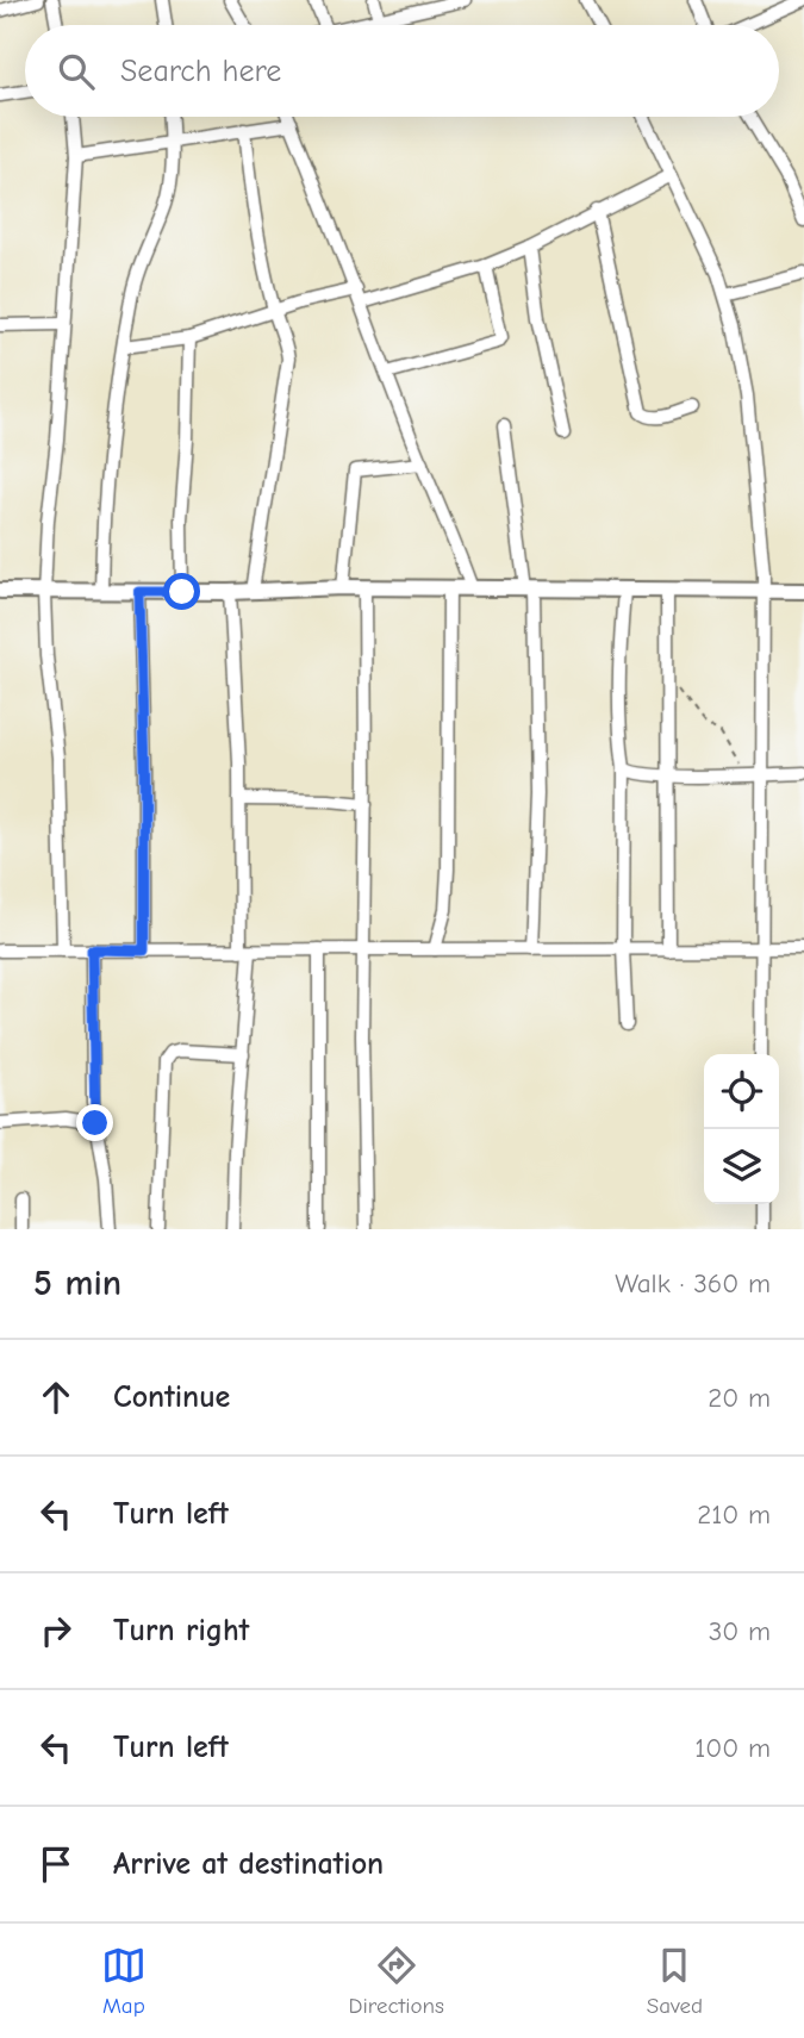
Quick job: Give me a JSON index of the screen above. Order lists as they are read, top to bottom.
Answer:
{
  "page": {
    "search": "Search here",
    "heading": ["5 min", "Walk · 360 m"],
    "list": [
      ["Continue", "20 m"],
      ["Turn left", "210 m"],
      ["Turn right", "30 m"],
      ["Turn left", "100 m"],
      "Arrive at destination"
    ],
    "nav": ["Map", "Directions", "Saved"]
  }
}
